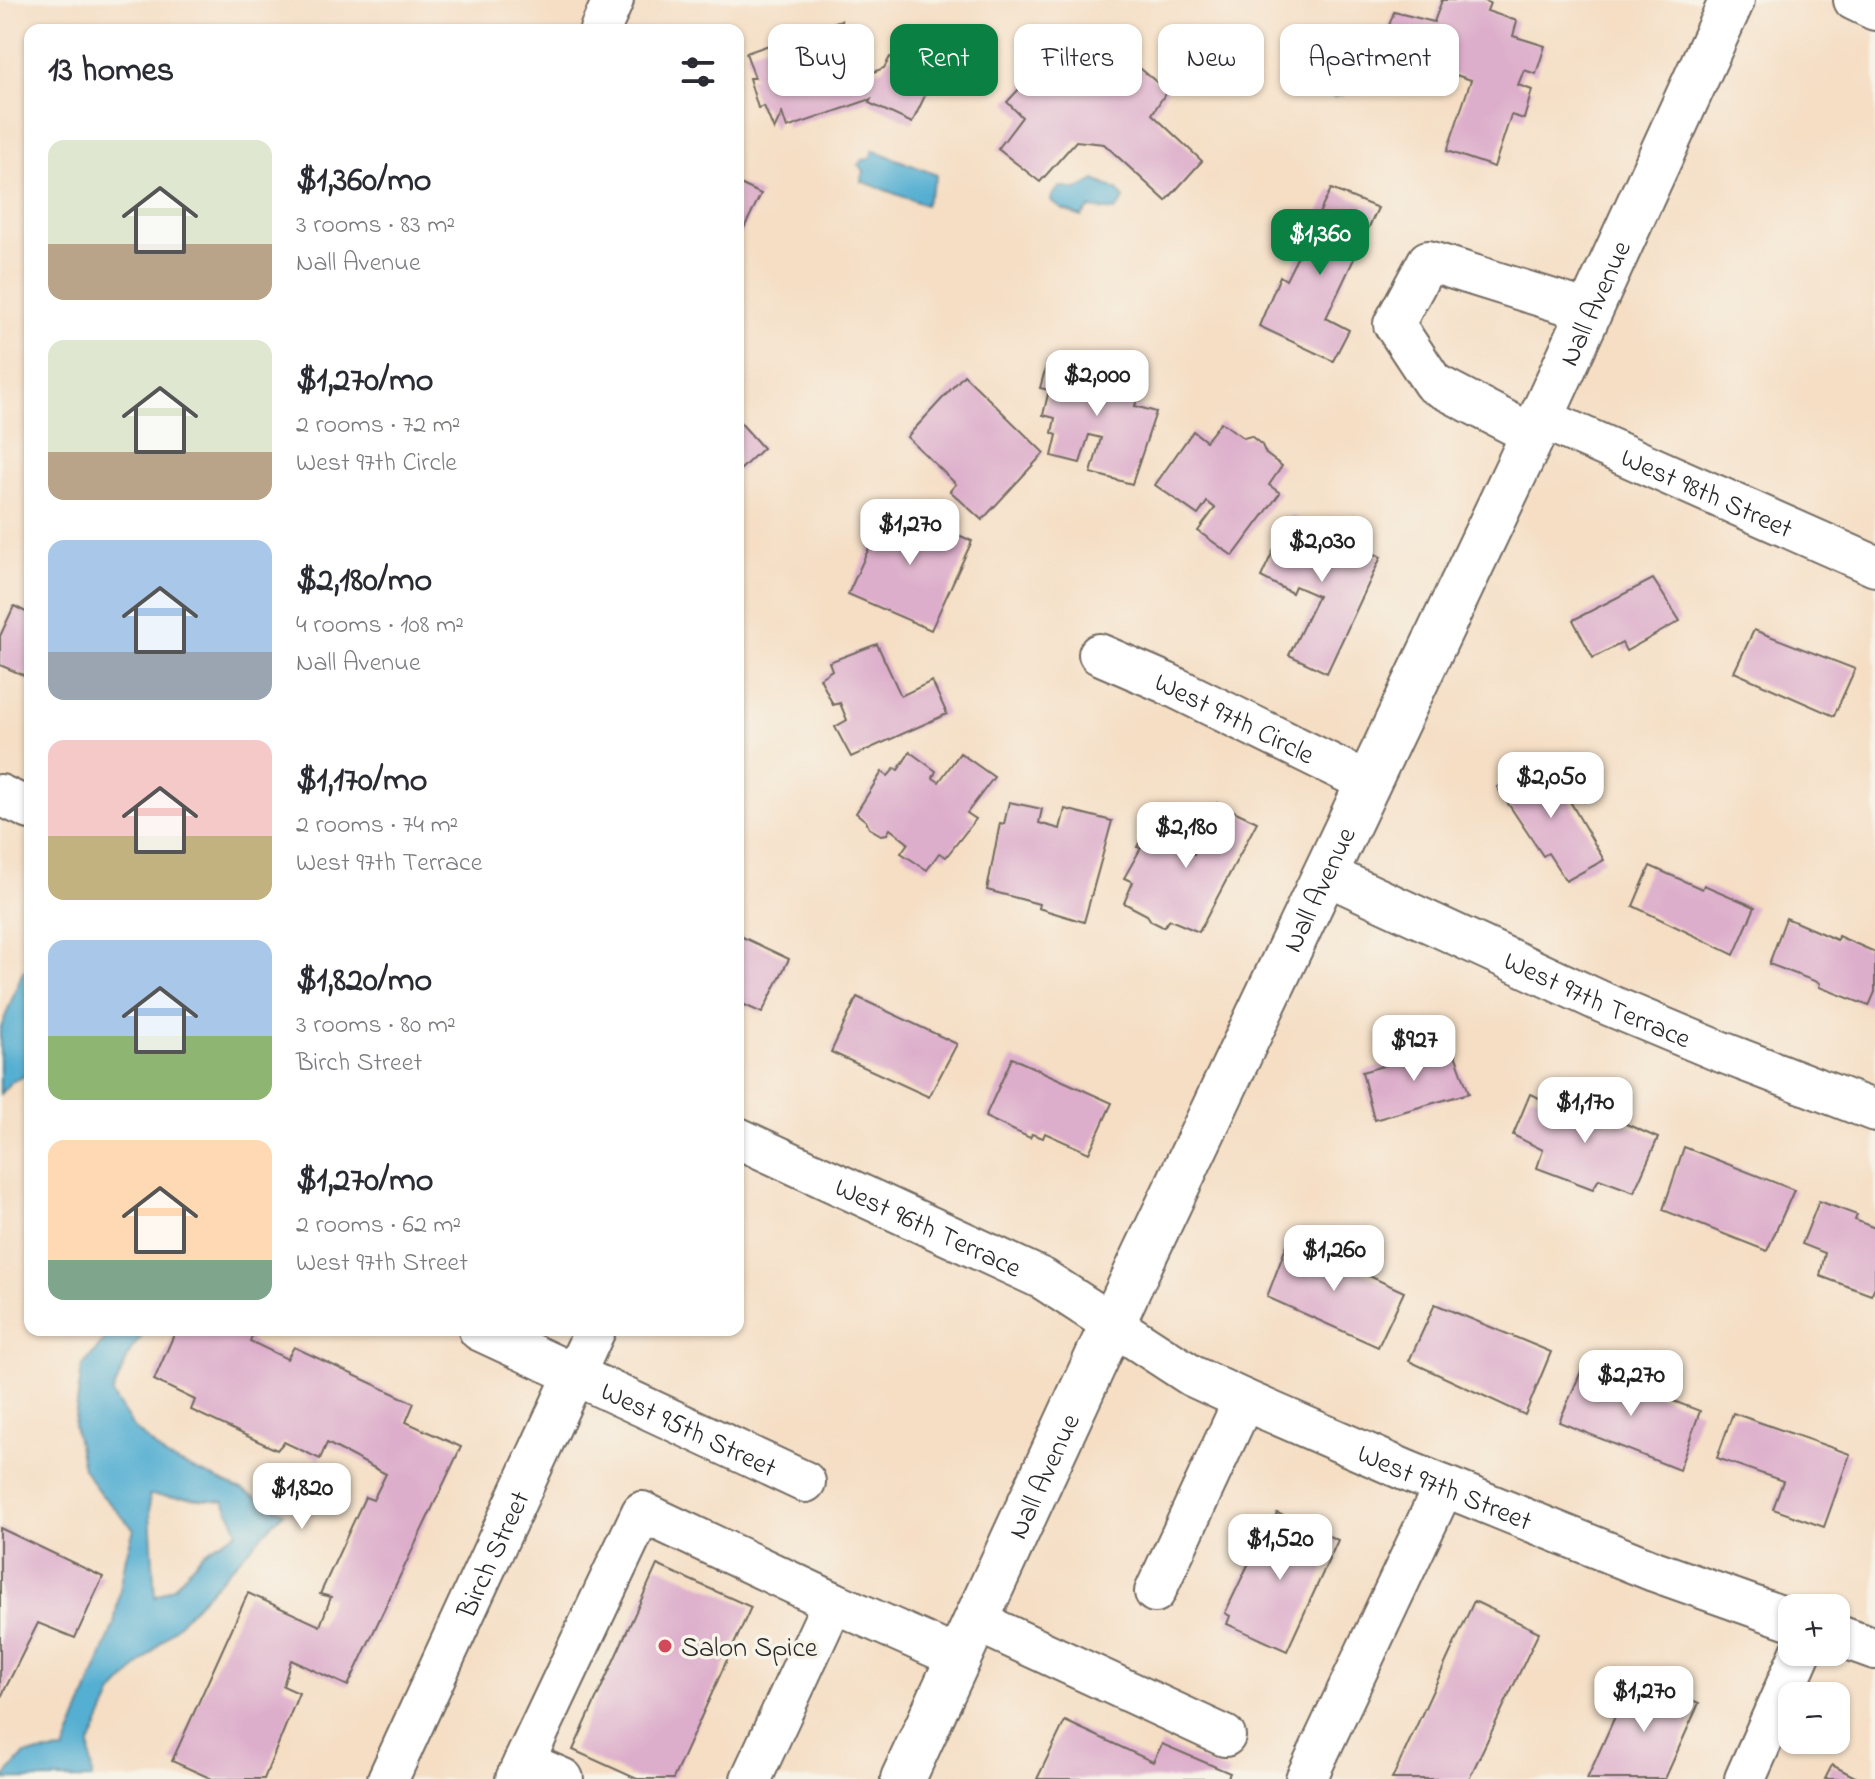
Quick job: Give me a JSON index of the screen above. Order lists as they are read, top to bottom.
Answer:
{
  "streets": {
    "main road": ["Nall Avenue"],
    "street": [
      "West 98th Street",
      "West 97th Circle",
      "West 97th Terrace",
      "West 96th Terrace",
      "West 95th Street",
      "West 97th Street",
      "Birch Street"
    ]
  },
  "crossings": [
    ["Nall Avenue", "West 98th Street"],
    ["Nall Avenue", "West 97th Circle"],
    ["Nall Avenue", "West 97th Terrace"],
    ["Nall Avenue", "West 96th Terrace"],
    ["Nall Avenue", "West 97th Street"],
    ["West 96th Terrace", "West 97th Street"],
    ["West 95th Street", "Birch Street"]
  ],
  "places": ["Salon Spice"],
  "page": {
    "chip": [
      "Buy",
      "Rent",
      "Filters",
      "New",
      "Apartment"
    ],
    "heading": "13 homes",
    "list": [
      {
        "name": "$1,360/mo",
        "note": "3 rooms · 83 m² · Nall Avenue"
      },
      {
        "name": "$1,270/mo",
        "note": "2 rooms · 72 m² · West 97th Circle"
      },
      {
        "name": "$2,180/mo",
        "note": "4 rooms · 108 m² · Nall Avenue"
      },
      {
        "name": "$1,170/mo",
        "note": "2 rooms · 74 m² · West 97th Terrace"
      },
      {
        "name": "$1,820/mo",
        "note": "3 rooms · 80 m² · Birch Street"
      },
      {
        "name": "$1,270/mo",
        "note": "2 rooms · 62 m² · West 97th Street"
      }
    ],
    "price": [
      "$1,360",
      "$2,000",
      "$1,270",
      "$2,030",
      "$2,050",
      "$2,180",
      "$927",
      "$1,170",
      "$1,260",
      "$2,270",
      "$1,820",
      "$1,520",
      "$1,270"
    ],
    "map_buttons": ["+", "−"]
  }
}
